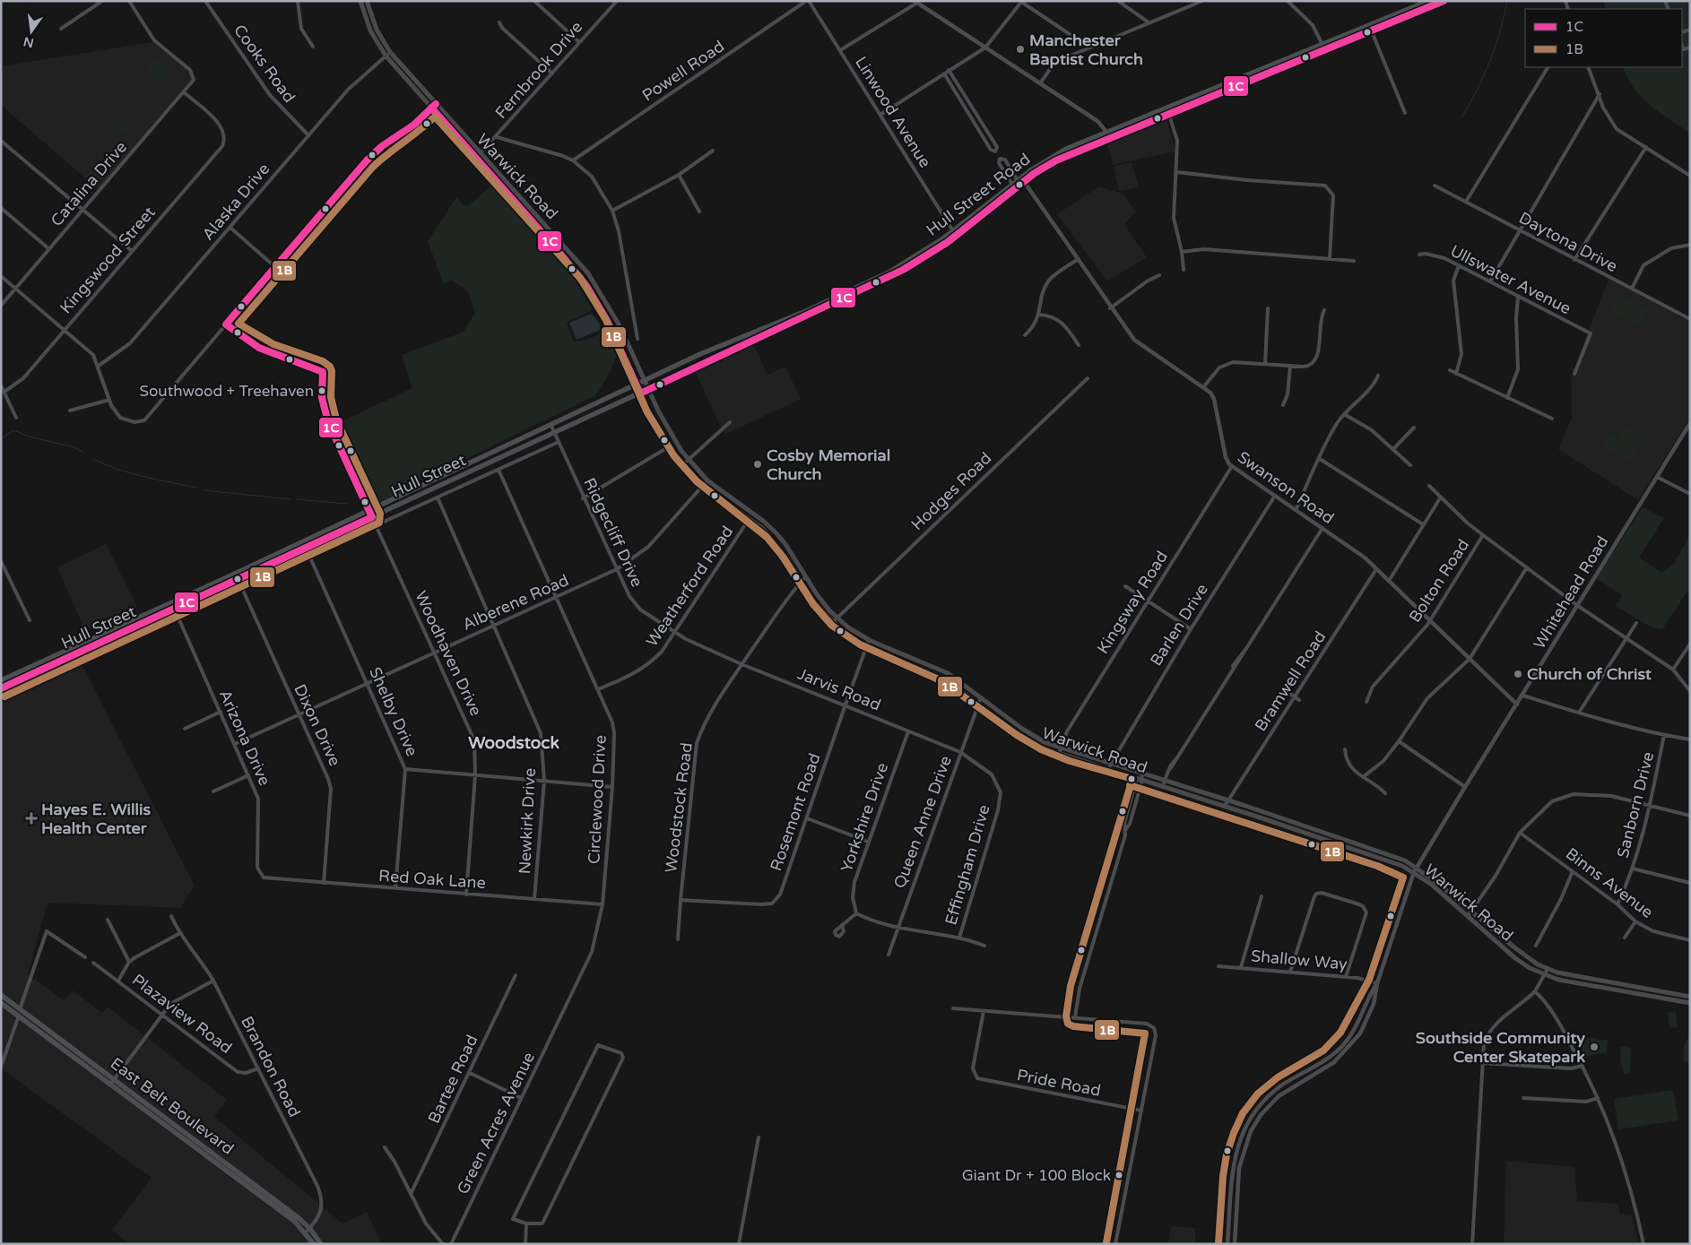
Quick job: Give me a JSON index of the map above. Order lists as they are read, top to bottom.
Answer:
{
  "streets": {
    "main road": [
      "Warwick Road",
      "Hull Street Road",
      "Hull Street",
      "East Belt Boulevard"
    ],
    "street": [
      "Cooks Road",
      "Fernbrook Drive",
      "Powell Road",
      "Linwood Avenue",
      "Catalina Drive",
      "Alaska Drive",
      "Daytona Drive",
      "Kingswood Street",
      "Ullswater Avenue",
      "Swanson Road",
      "Hodges Road",
      "Ridgecliff Drive",
      "Bolton Road",
      "Weatherford Road",
      "Whitehead Road",
      "Alberene Road",
      "Kingsway Road",
      "Barlen Drive",
      "Woodhaven Drive",
      "Bramwell Road",
      "Jarvis Road",
      "Shelby Drive",
      "Dixon Drive",
      "Arizona Drive",
      "Circlewood Drive",
      "Sanborn Drive",
      "Woodstock Road",
      "Rosemont Road",
      "Yorkshire Drive",
      "Newkirk Drive",
      "Queen Anne Drive",
      "Effingham Drive",
      "Red Oak Lane",
      "Binns Avenue",
      "Shallow Way",
      "Plazaview Road",
      "Brandon Road",
      "Bartee Road",
      "Pride Road",
      "Green Acres Avenue"
    ]
  },
  "crossings": [
    ["Cooks Road", "Alaska Drive"],
    ["Fernbrook Drive", "Warwick Road"],
    ["Powell Road", "Linwood Avenue"],
    ["Linwood Avenue", "Hull Street Road"],
    ["Warwick Road", "Hull Street Road"],
    ["Warwick Road", "Alaska Drive"],
    ["Warwick Road", "Hull Street"],
    ["Warwick Road", "Hodges Road"],
    ["Warwick Road", "Weatherford Road"],
    ["Warwick Road", "Whitehead Road"],
    ["Warwick Road", "Alberene Road"],
    ["Warwick Road", "Kingsway Road"],
    ["Warwick Road", "Barlen Drive"],
    ["Warwick Road", "Bramwell Road"],
    ["Warwick Road", "Woodstock Road"],
    ["Warwick Road", "Rosemont Road"],
    ["Warwick Road", "Queen Anne Drive"],
    ["Catalina Drive", "Kingswood Street"],
    ["Hull Street Road", "Hull Street"],
    ["Hull Street Road", "Swanson Road"],
    ["Hull Street Road", "Ridgecliff Drive"],
    ["Hull Street", "Ridgecliff Drive"],
    ["Hull Street", "Woodhaven Drive"],
    ["Swanson Road", "Bolton Road"],
    ["Swanson Road", "Whitehead Road"],
    ["Swanson Road", "Kingsway Road"],
    ["Swanson Road", "Barlen Drive"],
    ["Swanson Road", "Bramwell Road"],
    ["Ridgecliff Drive", "Weatherford Road"],
    ["Ridgecliff Drive", "Alberene Road"],
    ["Ridgecliff Drive", "Jarvis Road"],
    ["Weatherford Road", "Jarvis Road"],
    ["Weatherford Road", "Circlewood Drive"],
    ["Whitehead Road", "Shallow Way"],
    ["Alberene Road", "Woodhaven Drive"],
    ["Alberene Road", "Shelby Drive"],
    ["Alberene Road", "Dixon Drive"],
    ["Alberene Road", "Arizona Drive"],
    ["Alberene Road", "Circlewood Drive"],
    ["Alberene Road", "Newkirk Drive"],
    ["Woodhaven Drive", "Red Oak Lane"],
    ["Jarvis Road", "Woodstock Road"],
    ["Jarvis Road", "Rosemont Road"],
    ["Jarvis Road", "Yorkshire Drive"],
    ["Jarvis Road", "Queen Anne Drive"],
    ["Jarvis Road", "Effingham Drive"],
    ["Shelby Drive", "Red Oak Lane"],
    ["Dixon Drive", "Arizona Drive"],
    ["Dixon Drive", "Red Oak Lane"],
    ["Arizona Drive", "Red Oak Lane"],
    ["Circlewood Drive", "Red Oak Lane"],
    ["Circlewood Drive", "Green Acres Avenue"],
    ["Sanborn Drive", "Binns Avenue"],
    ["Woodstock Road", "Rosemont Road"],
    ["Newkirk Drive", "Red Oak Lane"],
    ["Plazaview Road", "Brandon Road"],
    ["Brandon Road", "East Belt Boulevard"]
  ],
  "districts": ["Woodstock"],
  "places": {
    "other": [
      "Manchester Baptist Church",
      "Southwood + Treehaven",
      "Cosby Memorial Church",
      "Church of Christ",
      "Southside Community Center Skatepark",
      "Giant Dr + 100 Block"
    ],
    "health": ["Hayes E. Willis Health Center"]
  },
  "lines": ["transit line 1C", "transit line 1B"],
  "legend": ["1C", "1B"],
  "north": "bottom"
}
